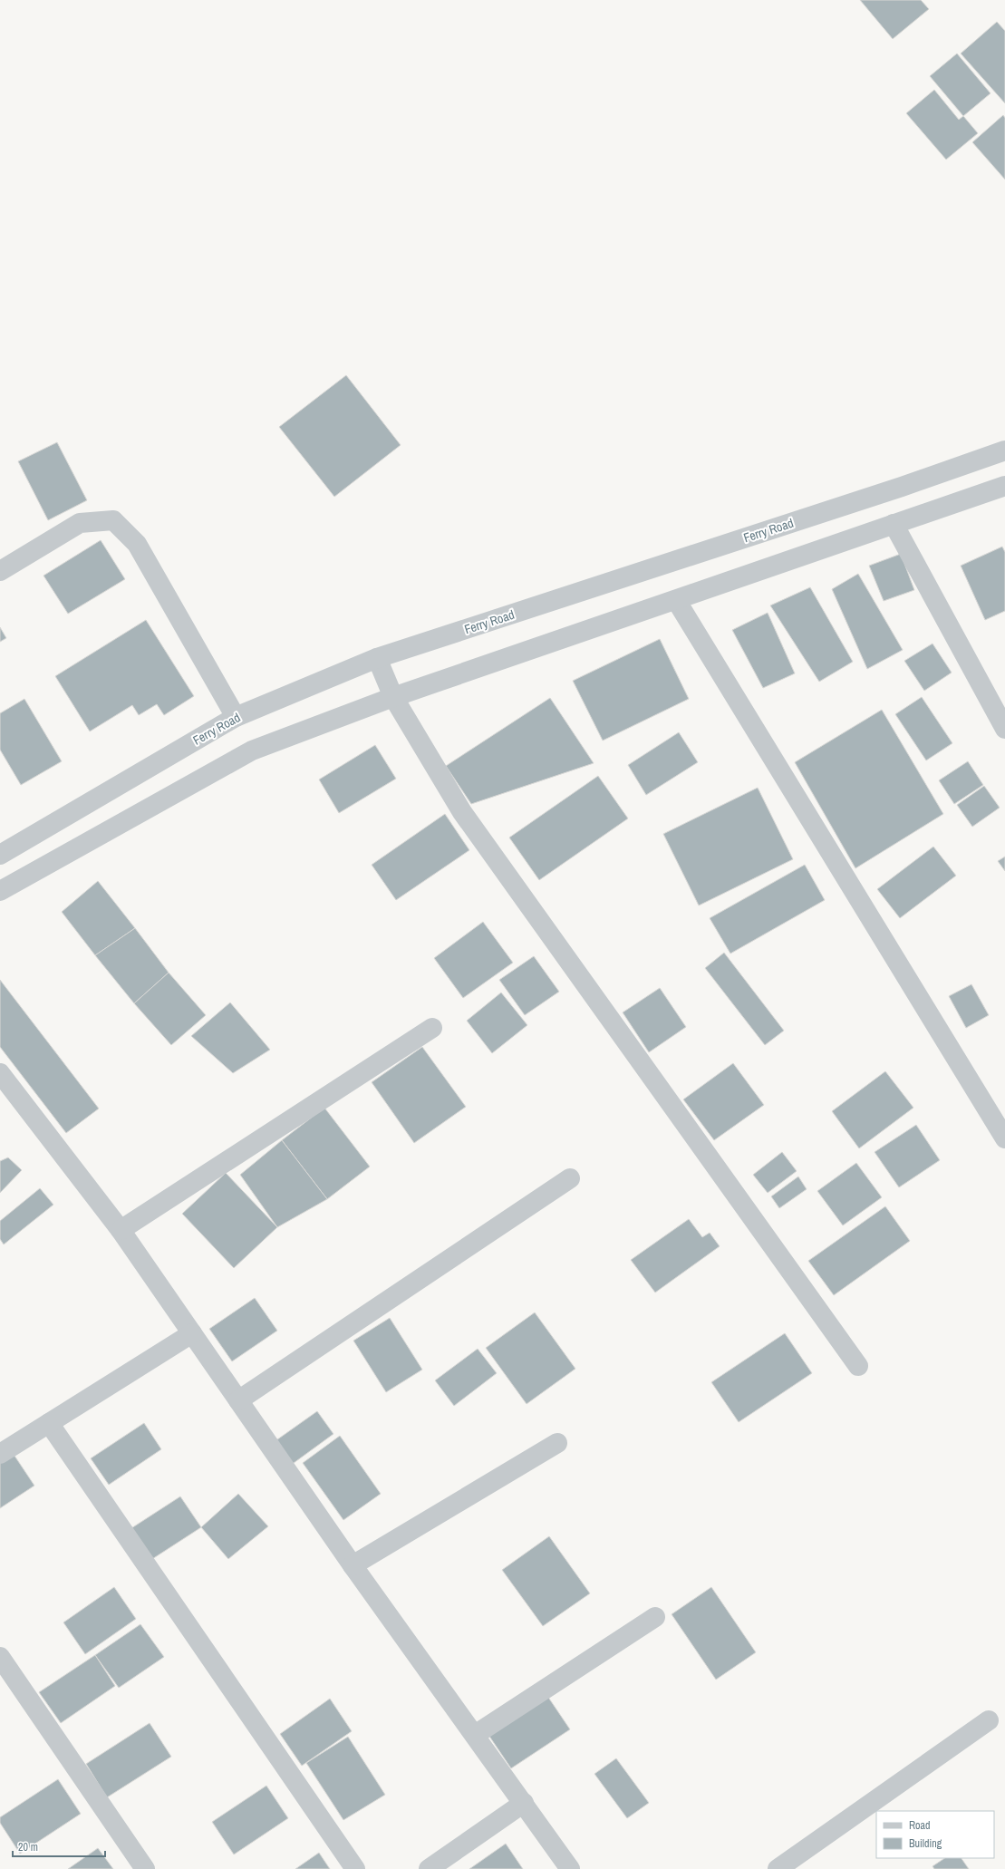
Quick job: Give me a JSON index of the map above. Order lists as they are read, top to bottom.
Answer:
{
  "streets": {
    "street": ["Ferry Road"]
  },
  "legend": ["Road", "Building"],
  "scale_bar": "20 m"
}
